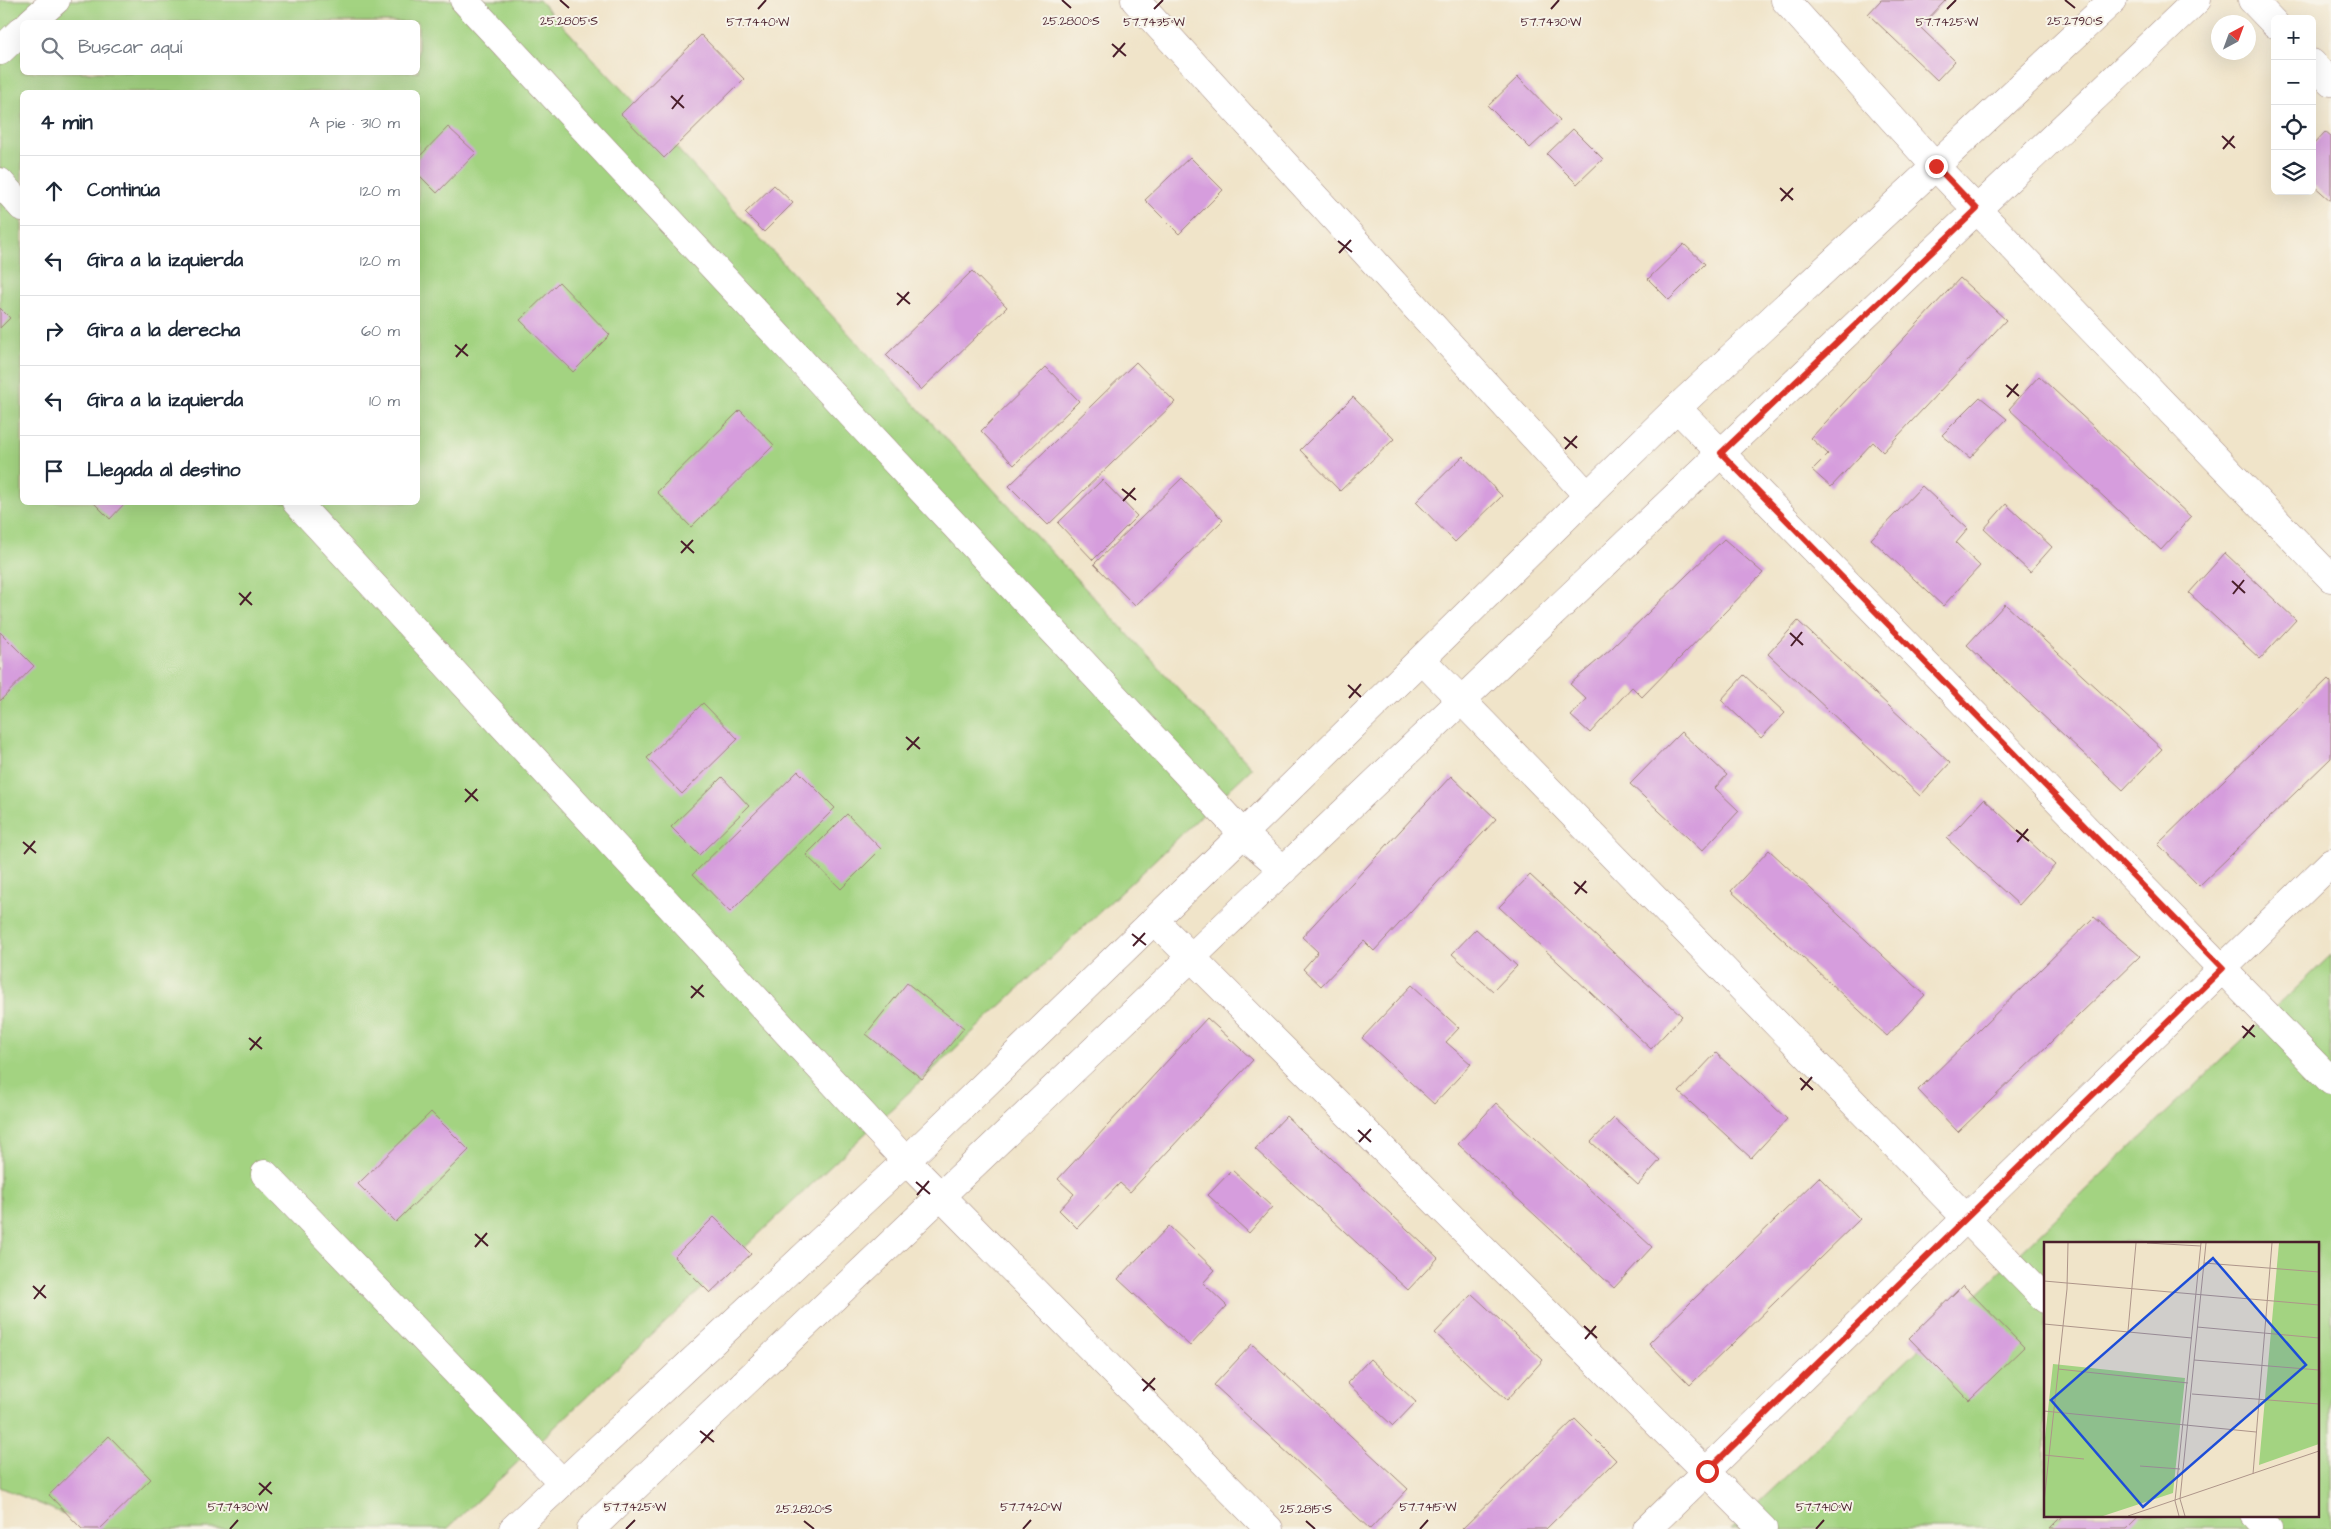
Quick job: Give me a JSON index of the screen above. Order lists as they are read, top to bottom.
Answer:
{
  "north": "top right",
  "page": {
    "map_buttons": ["+", "−"],
    "search": "Buscar aquí",
    "heading": ["4 min", "A pie · 310 m"],
    "list": [
      ["Continúa", "120 m"],
      ["Gira a la izquierda", "120 m"],
      ["Gira a la derecha", "60 m"],
      ["Gira a la izquierda", "10 m"],
      "Llegada al destino"
    ]
  },
  "coordinates": [
    "25.2805°S",
    "25.2800°S",
    "25.2790°S",
    "57.7440°W",
    "57.7430°W",
    "57.7425°W",
    "57.7435°W",
    "57.7420°W",
    "57.7415°W",
    "57.7410°W",
    "25.2820°S",
    "25.2815°S"
  ]
}
